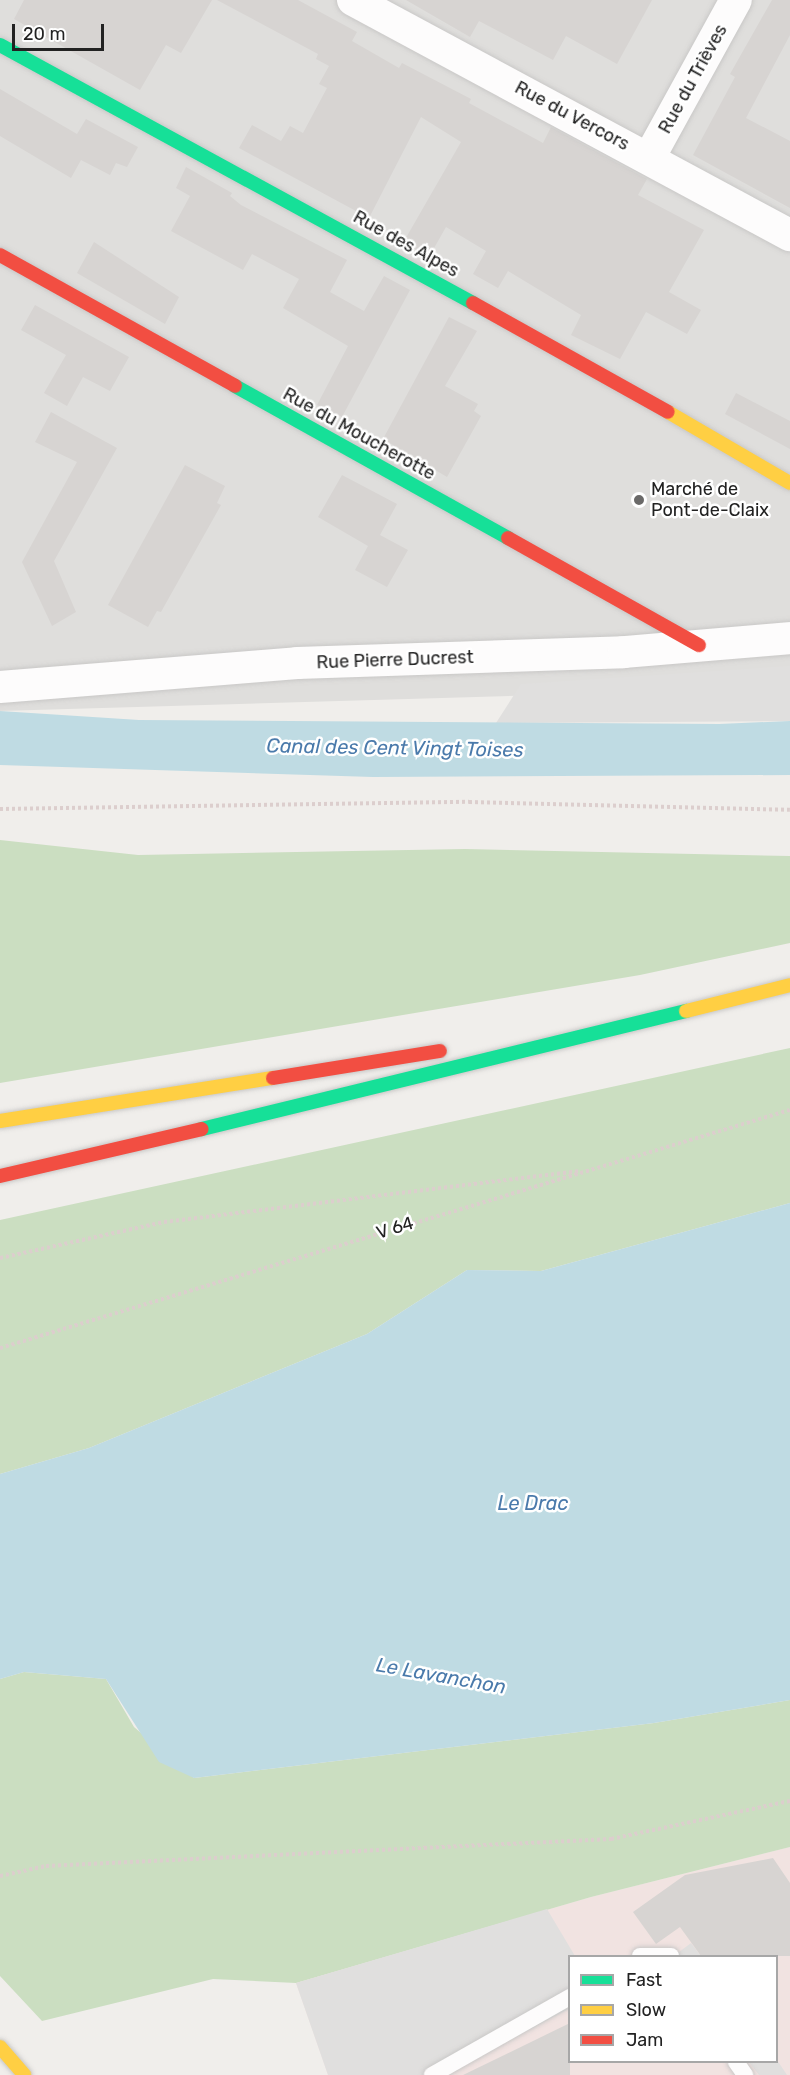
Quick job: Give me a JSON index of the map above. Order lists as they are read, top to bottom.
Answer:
{
  "streets": {
    "main road": ["Rue des Alpes", "Rue du Moucherotte"],
    "street": ["Rue du Trièves", "Rue du Vercors", "Rue Pierre Ducrest"],
    "path": ["V 64"]
  },
  "crossings": [
    ["Rue du Trièves", "Rue du Vercors"],
    ["Rue du Moucherotte", "Rue Pierre Ducrest"]
  ],
  "water": ["Canal des Cent Vingt Toises", "Le Drac", "Le Lavanchon"],
  "places": ["Marché de Pont-de-Claix"],
  "legend": ["Fast", "Slow", "Jam"],
  "scale_bar": "20 m"
}
